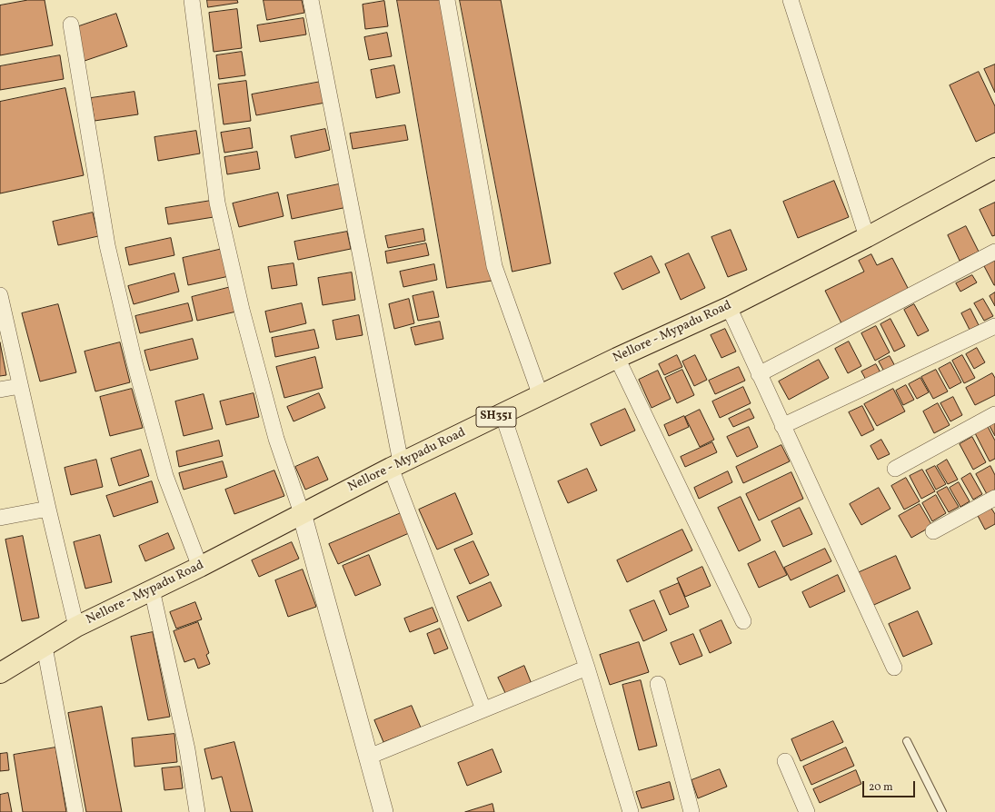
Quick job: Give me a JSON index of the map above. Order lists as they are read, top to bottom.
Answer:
{
  "streets": {
    "main road": ["Nellore - Mypadu Road", "SH351"]
  },
  "scale_bar": "20 m"
}
